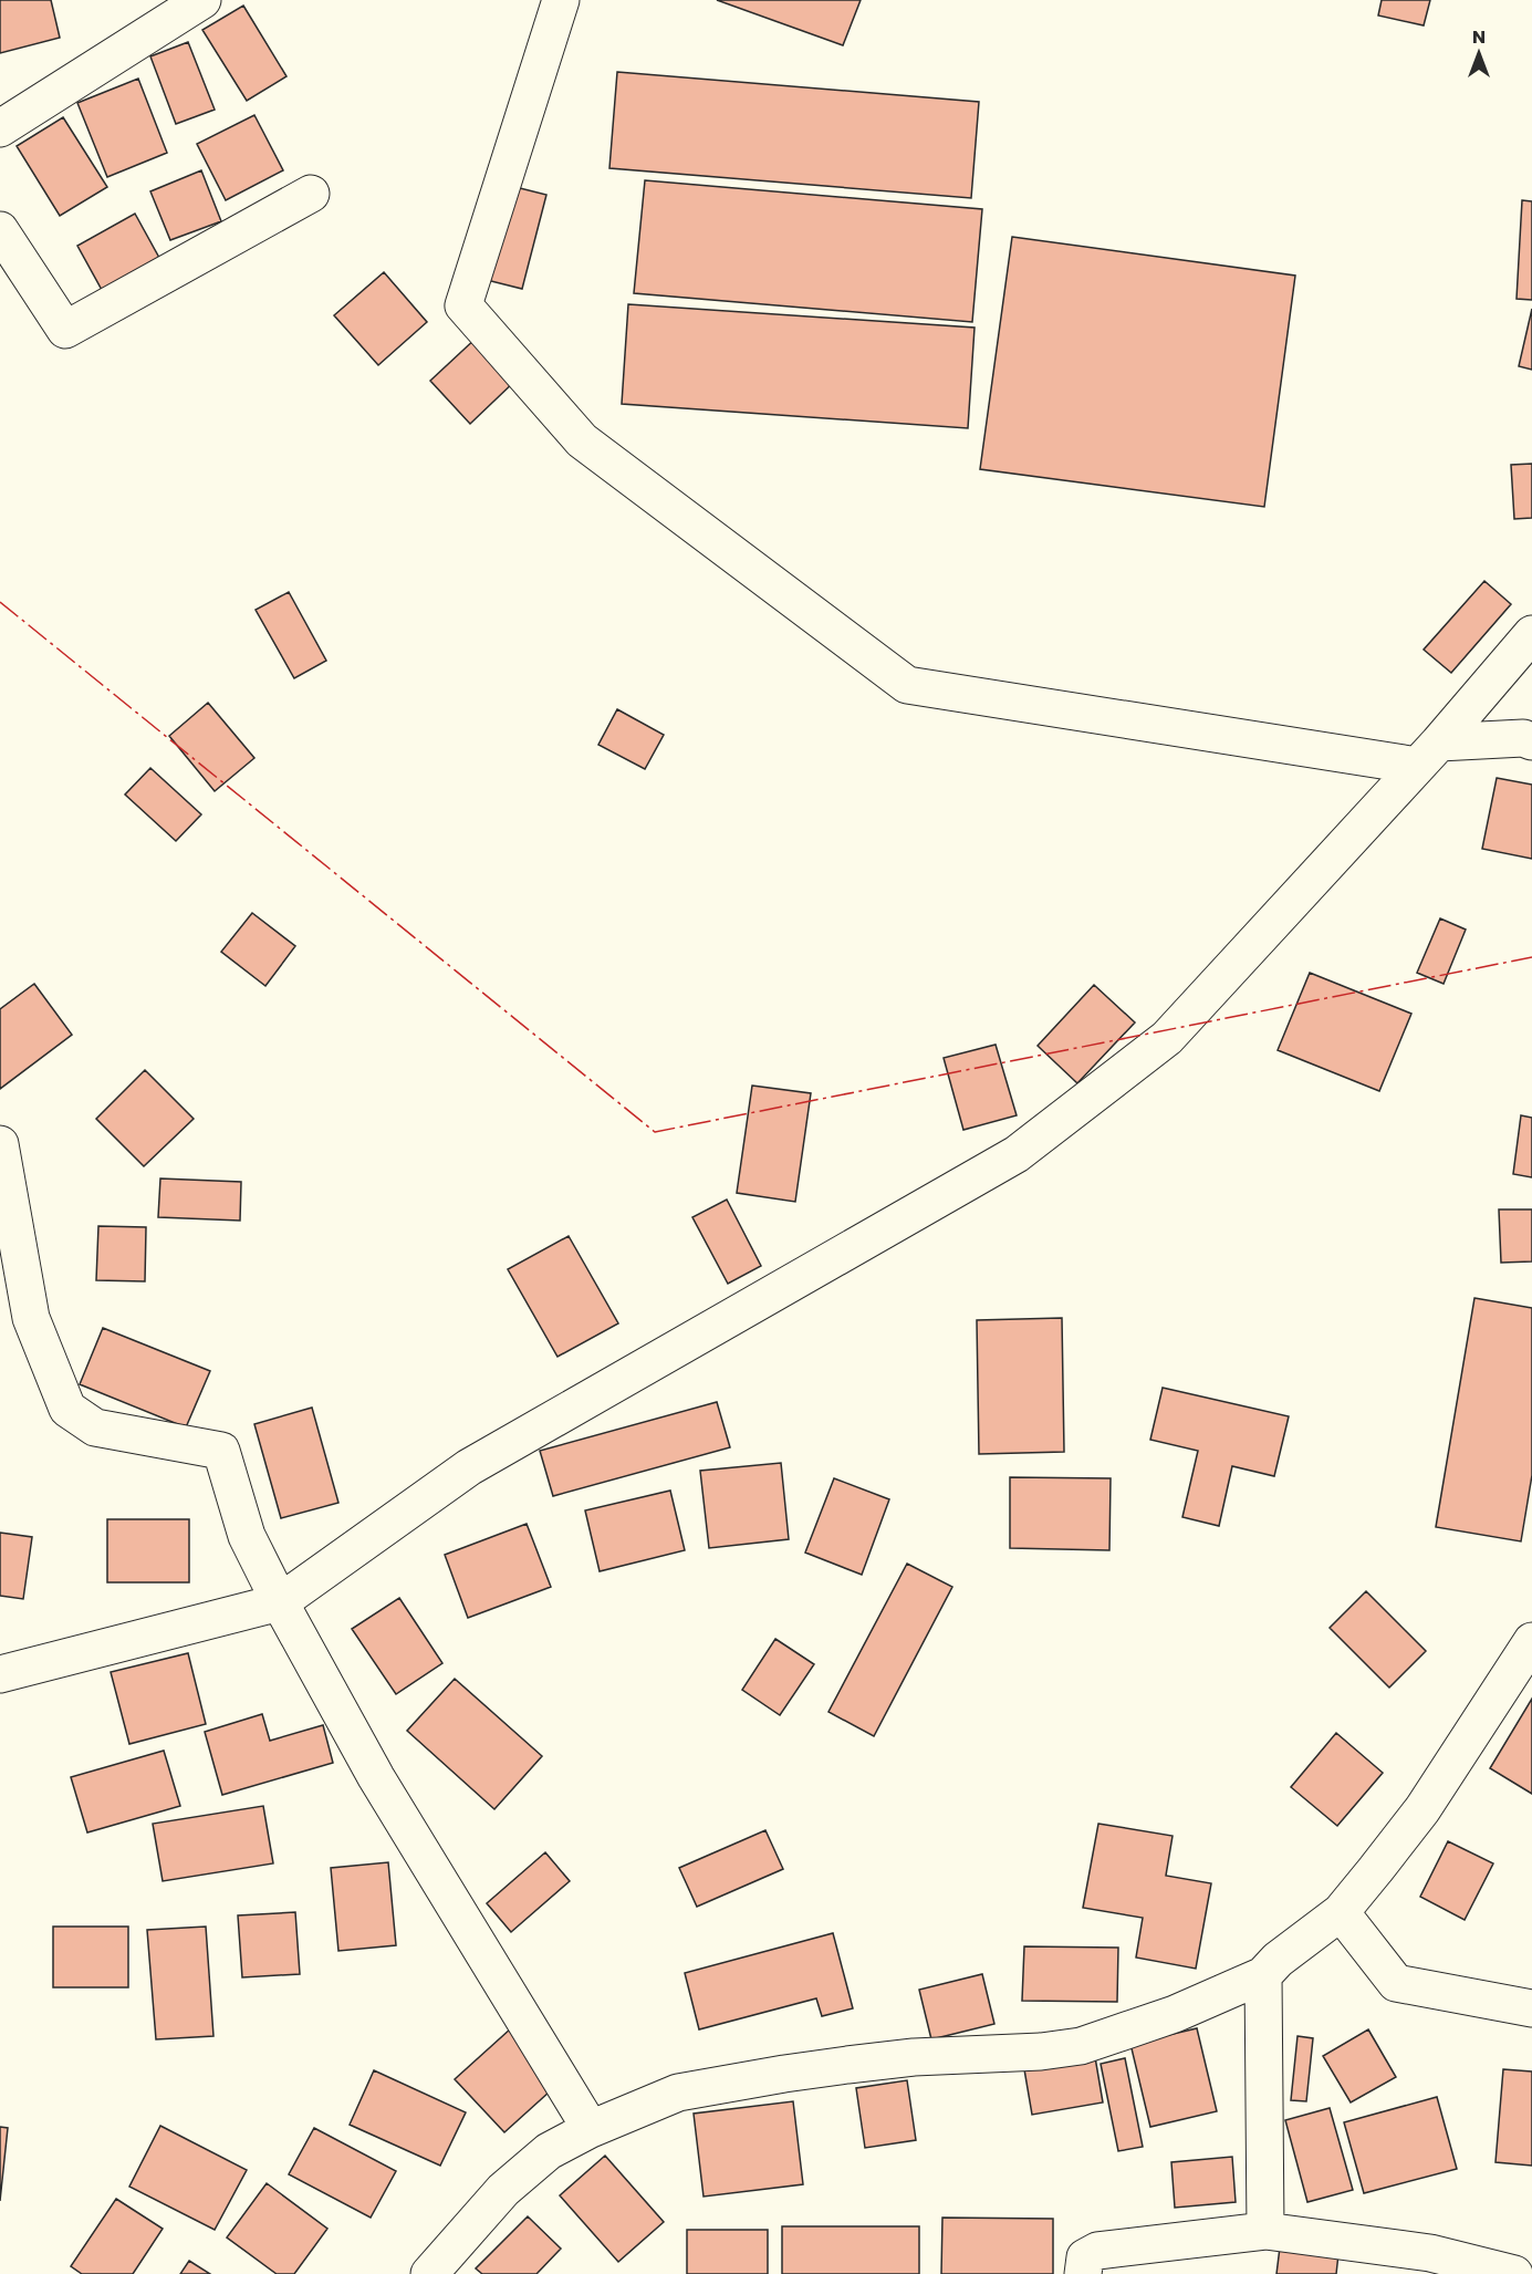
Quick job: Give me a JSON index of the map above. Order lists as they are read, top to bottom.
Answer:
{
  "north": "top"
}
